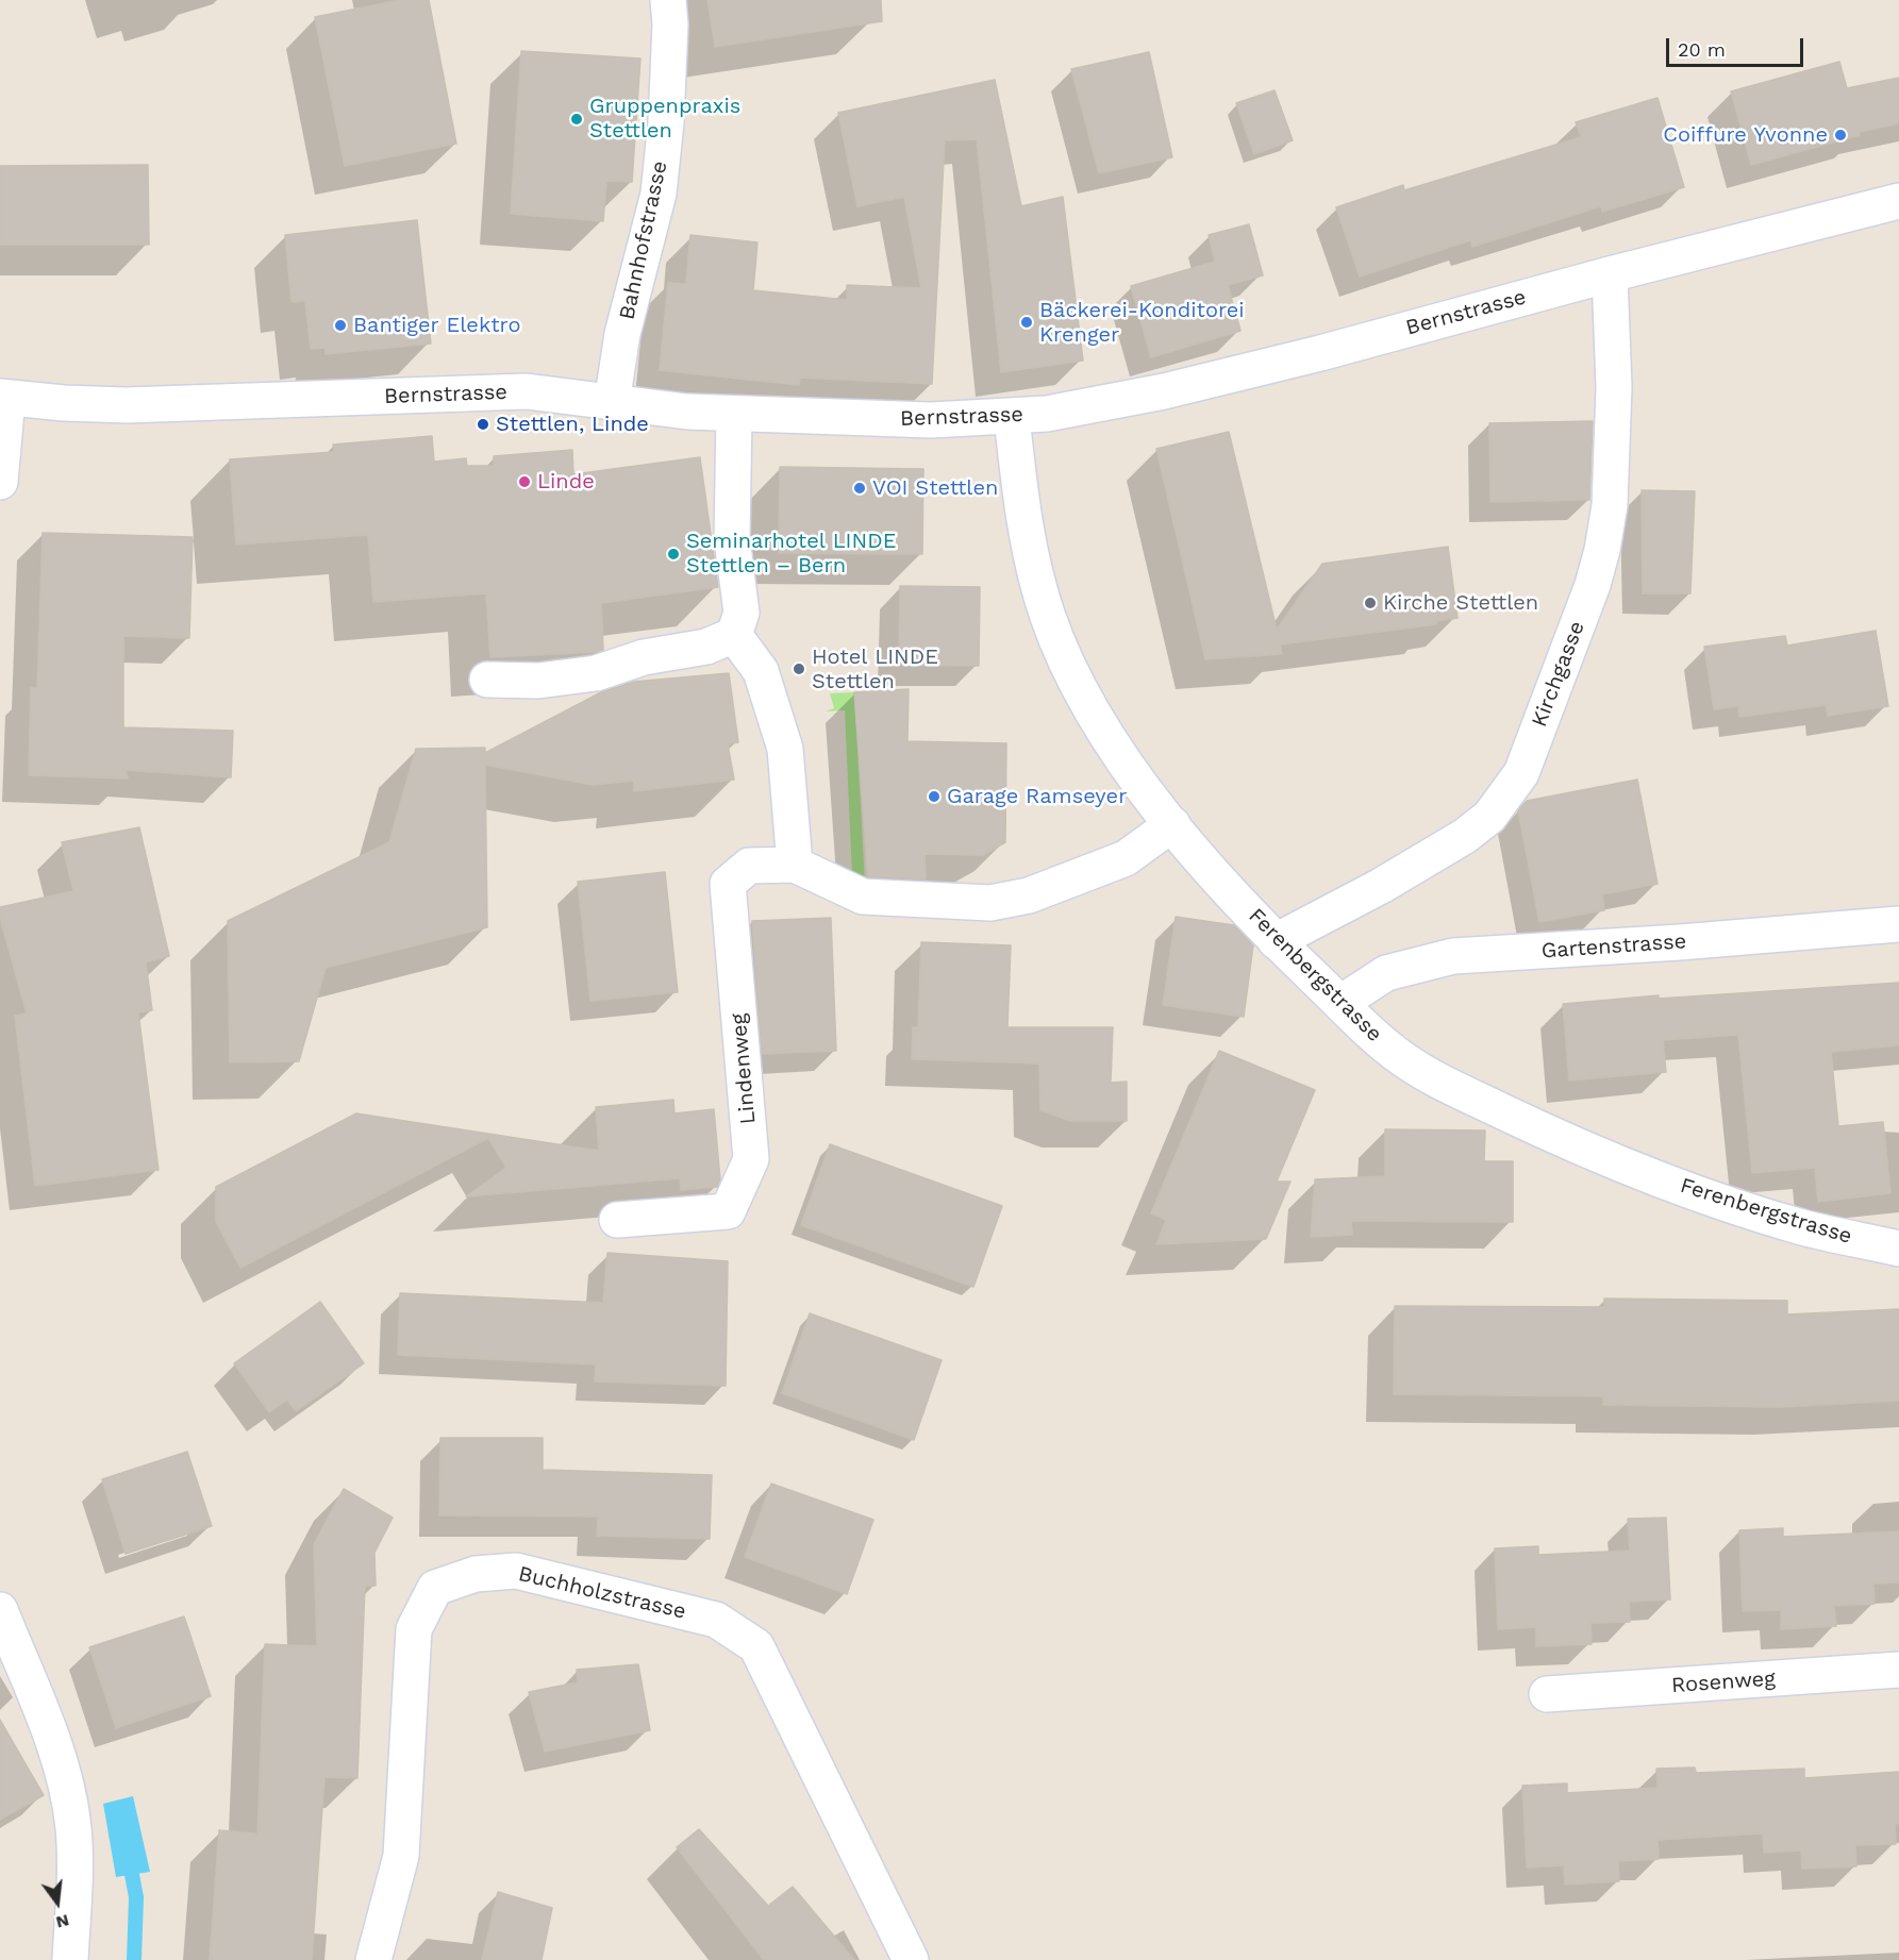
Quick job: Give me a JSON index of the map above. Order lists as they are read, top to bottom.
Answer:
{
  "streets": {
    "street": [
      "Bahnhofstrasse",
      "Bernstrasse",
      "Kirchgasse",
      "Gartenstrasse",
      "Ferenbergstrasse",
      "Lindenweg",
      "Buchholzstrasse",
      "Rosenweg"
    ]
  },
  "crossings": [
    ["Bahnhofstrasse", "Bernstrasse"],
    ["Bernstrasse", "Kirchgasse"],
    ["Bernstrasse", "Ferenbergstrasse"],
    ["Kirchgasse", "Ferenbergstrasse"],
    ["Gartenstrasse", "Ferenbergstrasse"],
    ["Ferenbergstrasse", "Lindenweg"]
  ],
  "places": [
    "Gruppenpraxis Stettlen",
    "Coiffure Yvonne",
    "Bäckerei-Konditorei Krenger",
    "Bantiger Elektro",
    "Stettlen, Linde",
    "Linde",
    "VOI Stettlen",
    "Seminarhotel LINDE Stettlen – Bern",
    "Kirche Stettlen",
    "Hotel LINDE Stettlen",
    "Garage Ramseyer"
  ],
  "scale_bar": "20 m",
  "north": "bottom"
}
